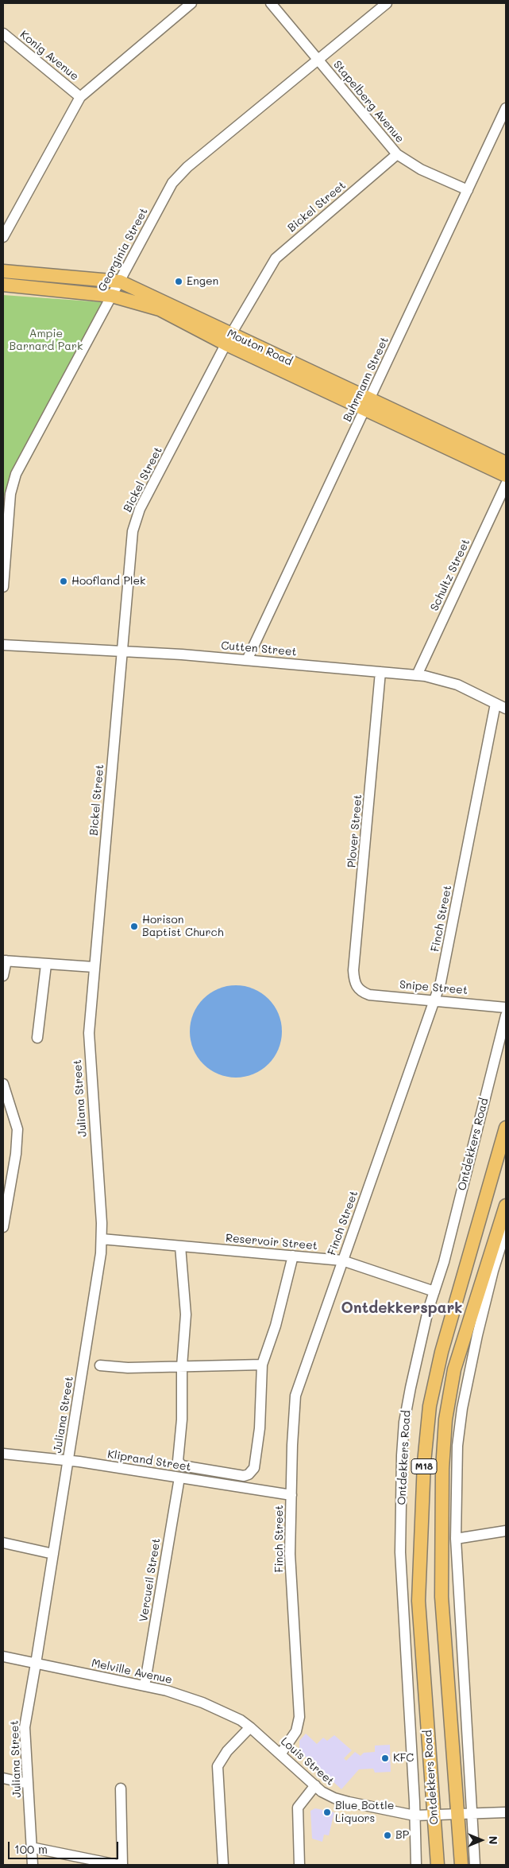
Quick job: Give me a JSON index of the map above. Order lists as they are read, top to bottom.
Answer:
{
  "streets": {
    "main road": ["Mouton Road", "Ontdekkers Road", "M18"],
    "street": [
      "Konig Avenue",
      "Stapelberg Avenue",
      "Bickel Street",
      "Georginia Street",
      "Buhrmann Street",
      "Schultz Street",
      "Cutten Street",
      "Plover Street",
      "Finch Street",
      "Snipe Street",
      "Juliana Street",
      "Reservoir Street",
      "Kliprand Street",
      "Vercueil Street",
      "Melville Avenue",
      "Louis Street"
    ]
  },
  "crossings": [
    ["Stapelberg Avenue", "Bickel Street"],
    ["Stapelberg Avenue", "Georginia Street"],
    ["Stapelberg Avenue", "Buhrmann Street"],
    ["Bickel Street", "Mouton Road"],
    ["Bickel Street", "Cutten Street"],
    ["Bickel Street", "Juliana Street"],
    ["Georginia Street", "Mouton Road"],
    ["Mouton Road", "Buhrmann Street"],
    ["Buhrmann Street", "Cutten Street"],
    ["Schultz Street", "Cutten Street"],
    ["Cutten Street", "Plover Street"],
    ["Cutten Street", "Finch Street"],
    ["Plover Street", "Snipe Street"],
    ["Finch Street", "Snipe Street"],
    ["Finch Street", "Reservoir Street"],
    ["Finch Street", "Kliprand Street"],
    ["Finch Street", "Louis Street"],
    ["Juliana Street", "Reservoir Street"],
    ["Juliana Street", "Kliprand Street"],
    ["Juliana Street", "Melville Avenue"],
    ["Ontdekkers Road", "Reservoir Street"],
    ["Ontdekkers Road", "Louis Street"],
    ["Kliprand Street", "Vercueil Street"],
    ["M18", "Louis Street"],
    ["Vercueil Street", "Melville Avenue"],
    ["Melville Avenue", "Louis Street"]
  ],
  "districts": ["Ontdekkerspark"],
  "parks": ["Ampie Barnard Park"],
  "places": [
    "Engen",
    "Hoofland Plek",
    "Horison Baptist Church",
    "KFC",
    "Blue Bottle Liquors",
    "BP"
  ],
  "scale_bar": "100 m",
  "north": "right"
}
